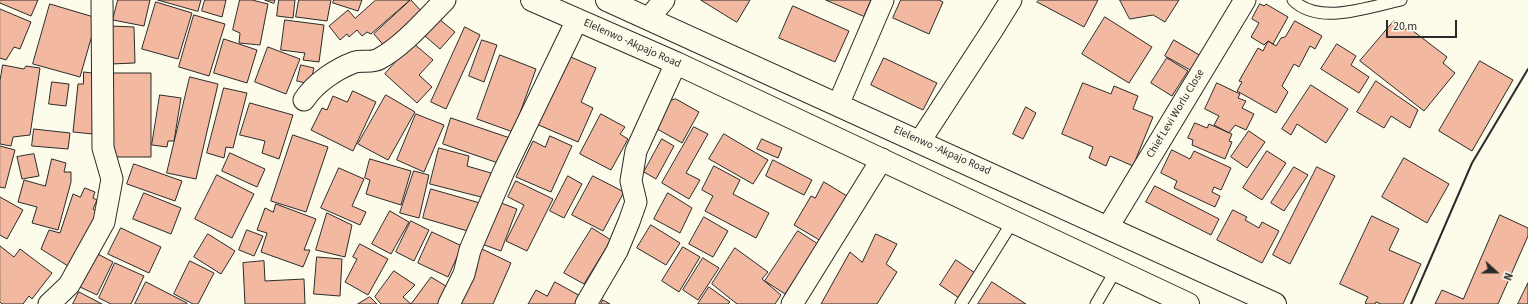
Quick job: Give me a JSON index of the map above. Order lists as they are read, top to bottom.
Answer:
{
  "streets": {
    "main road": ["Elelenwo -Akpajo Road"],
    "street": ["Chief Levi Worlu Close"]
  },
  "crossings": [
    ["Elelenwo -Akpajo Road", "Chief Levi Worlu Close"]
  ],
  "scale_bar": "20 m",
  "north": "right"
}
